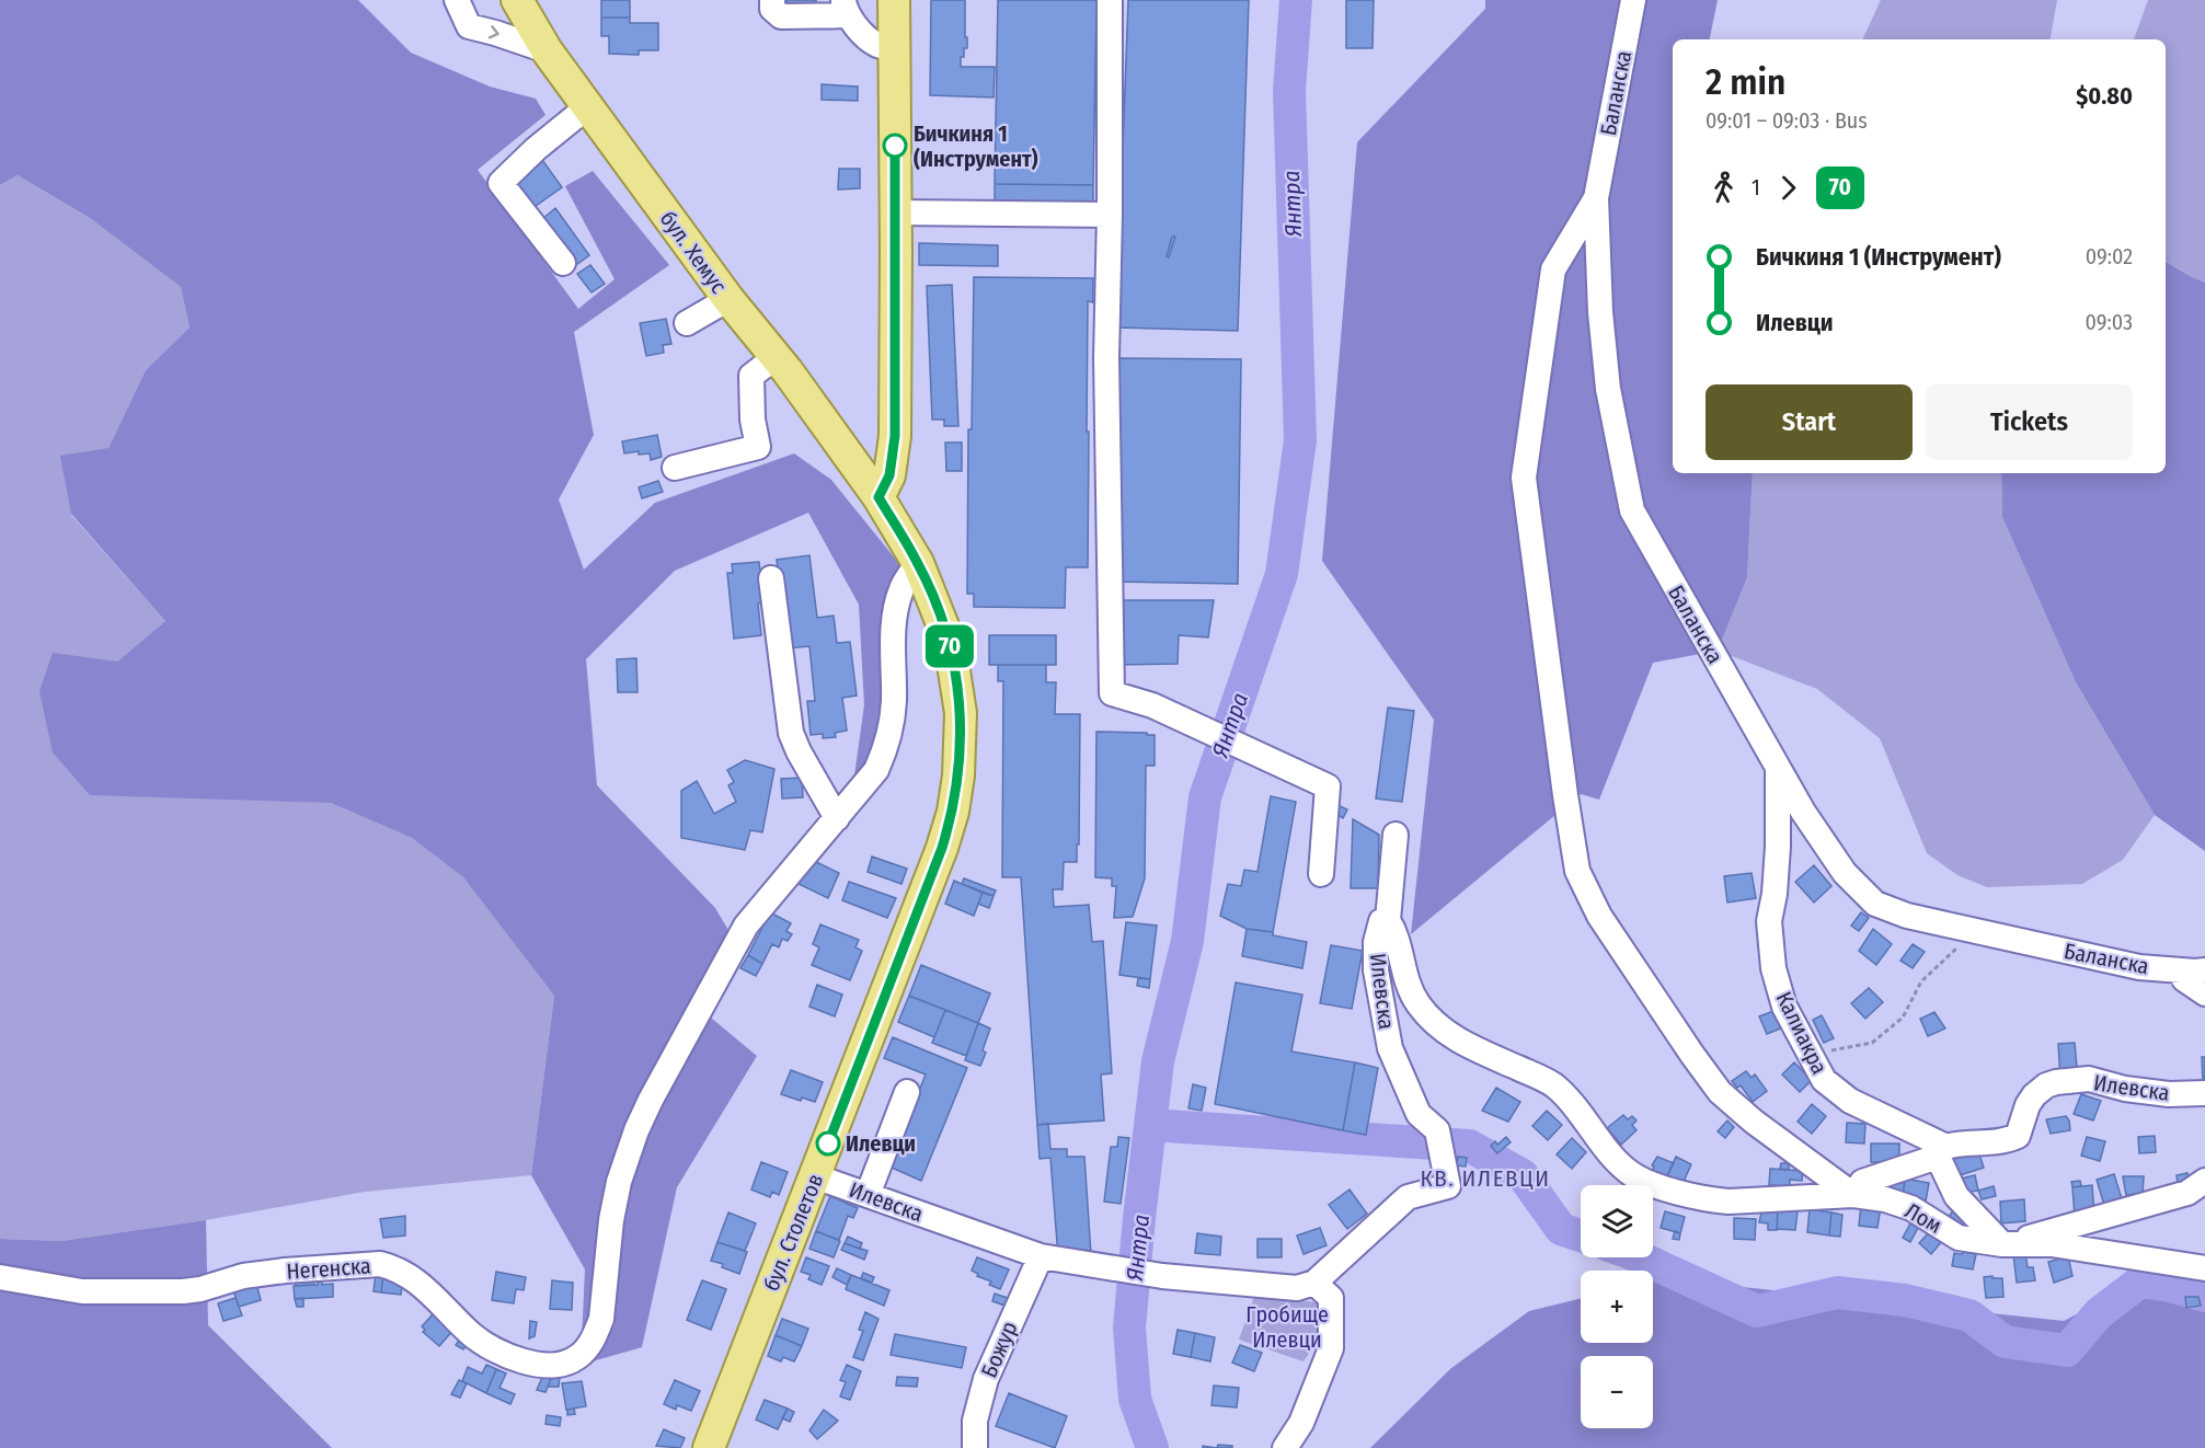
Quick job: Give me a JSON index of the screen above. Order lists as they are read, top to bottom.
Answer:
{
  "streets": {
    "main road": ["бул. Хемус", "бул. Столетов"],
    "street": [
      "Баланска",
      "Илевска",
      "Калиакра",
      "Лом",
      "Негенска",
      "Божур"
    ]
  },
  "crossings": [
    ["Баланска", "Калиакра"],
    ["Баланска", "Лом"],
    ["бул. Хемус", "бул. Столетов"],
    ["Илевска", "Калиакра"],
    ["Илевска", "Лом"],
    ["Илевска", "бул. Столетов"],
    ["Илевска", "Божур"],
    ["бул. Столетов", "Негенска"]
  ],
  "districts": ["КВ. ИЛЕВЦИ"],
  "water": ["Янтра"],
  "parks": ["Гробище Илевци"],
  "places": ["Бичкиня 1 (Инструмент)", "Илевци"],
  "lines": ["bus line 70"],
  "page": {
    "on_map": "70",
    "heading": ["2 min", "09:01 – 09:03 · Bus", "$0.80"],
    "legs": ["1", "70"],
    "list": [
      {
        "name": "Бичкиня 1 (Инструмент)",
        "value": "09:02"
      },
      {
        "name": "Илевци",
        "value": "09:03"
      }
    ],
    "buttons": ["Start", "Tickets"],
    "map_buttons": ["+", "−"]
  }
}
